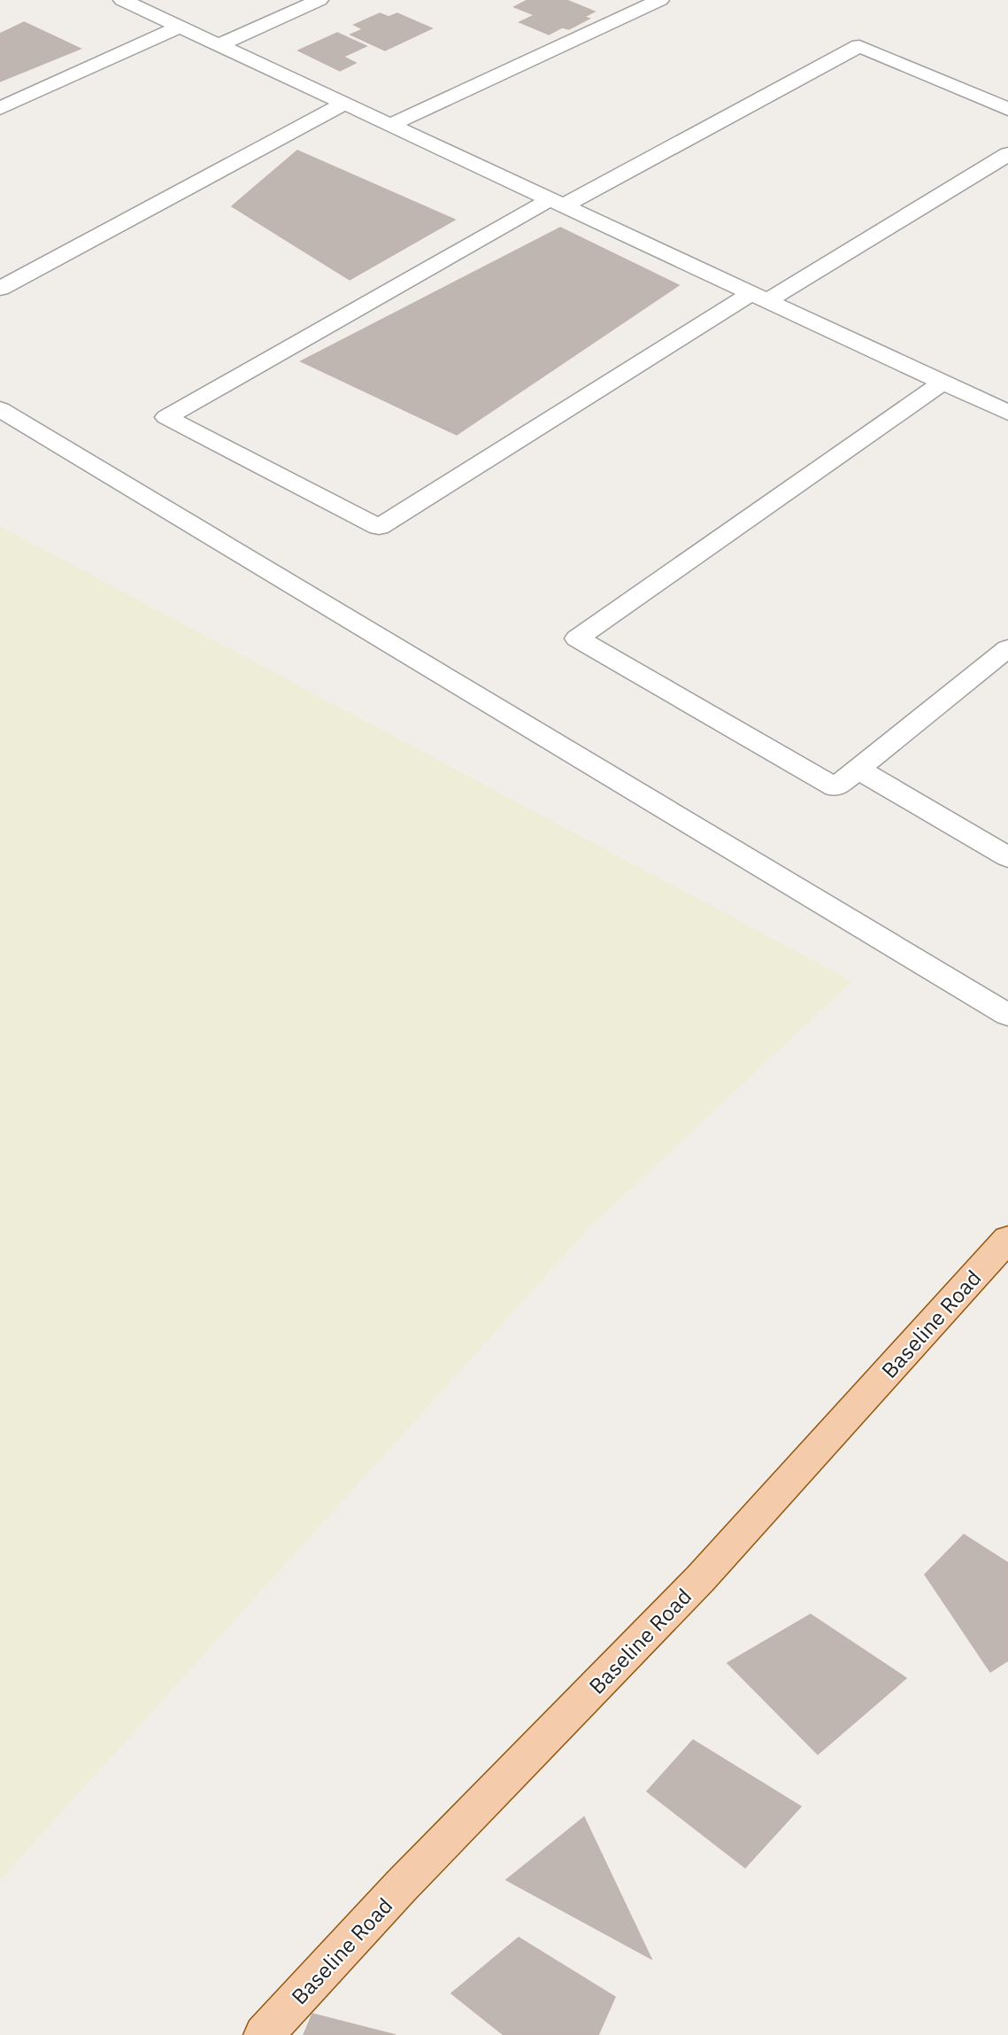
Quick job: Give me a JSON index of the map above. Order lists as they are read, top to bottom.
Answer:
{
  "streets": {
    "main road": ["Baseline Road"]
  }
}
